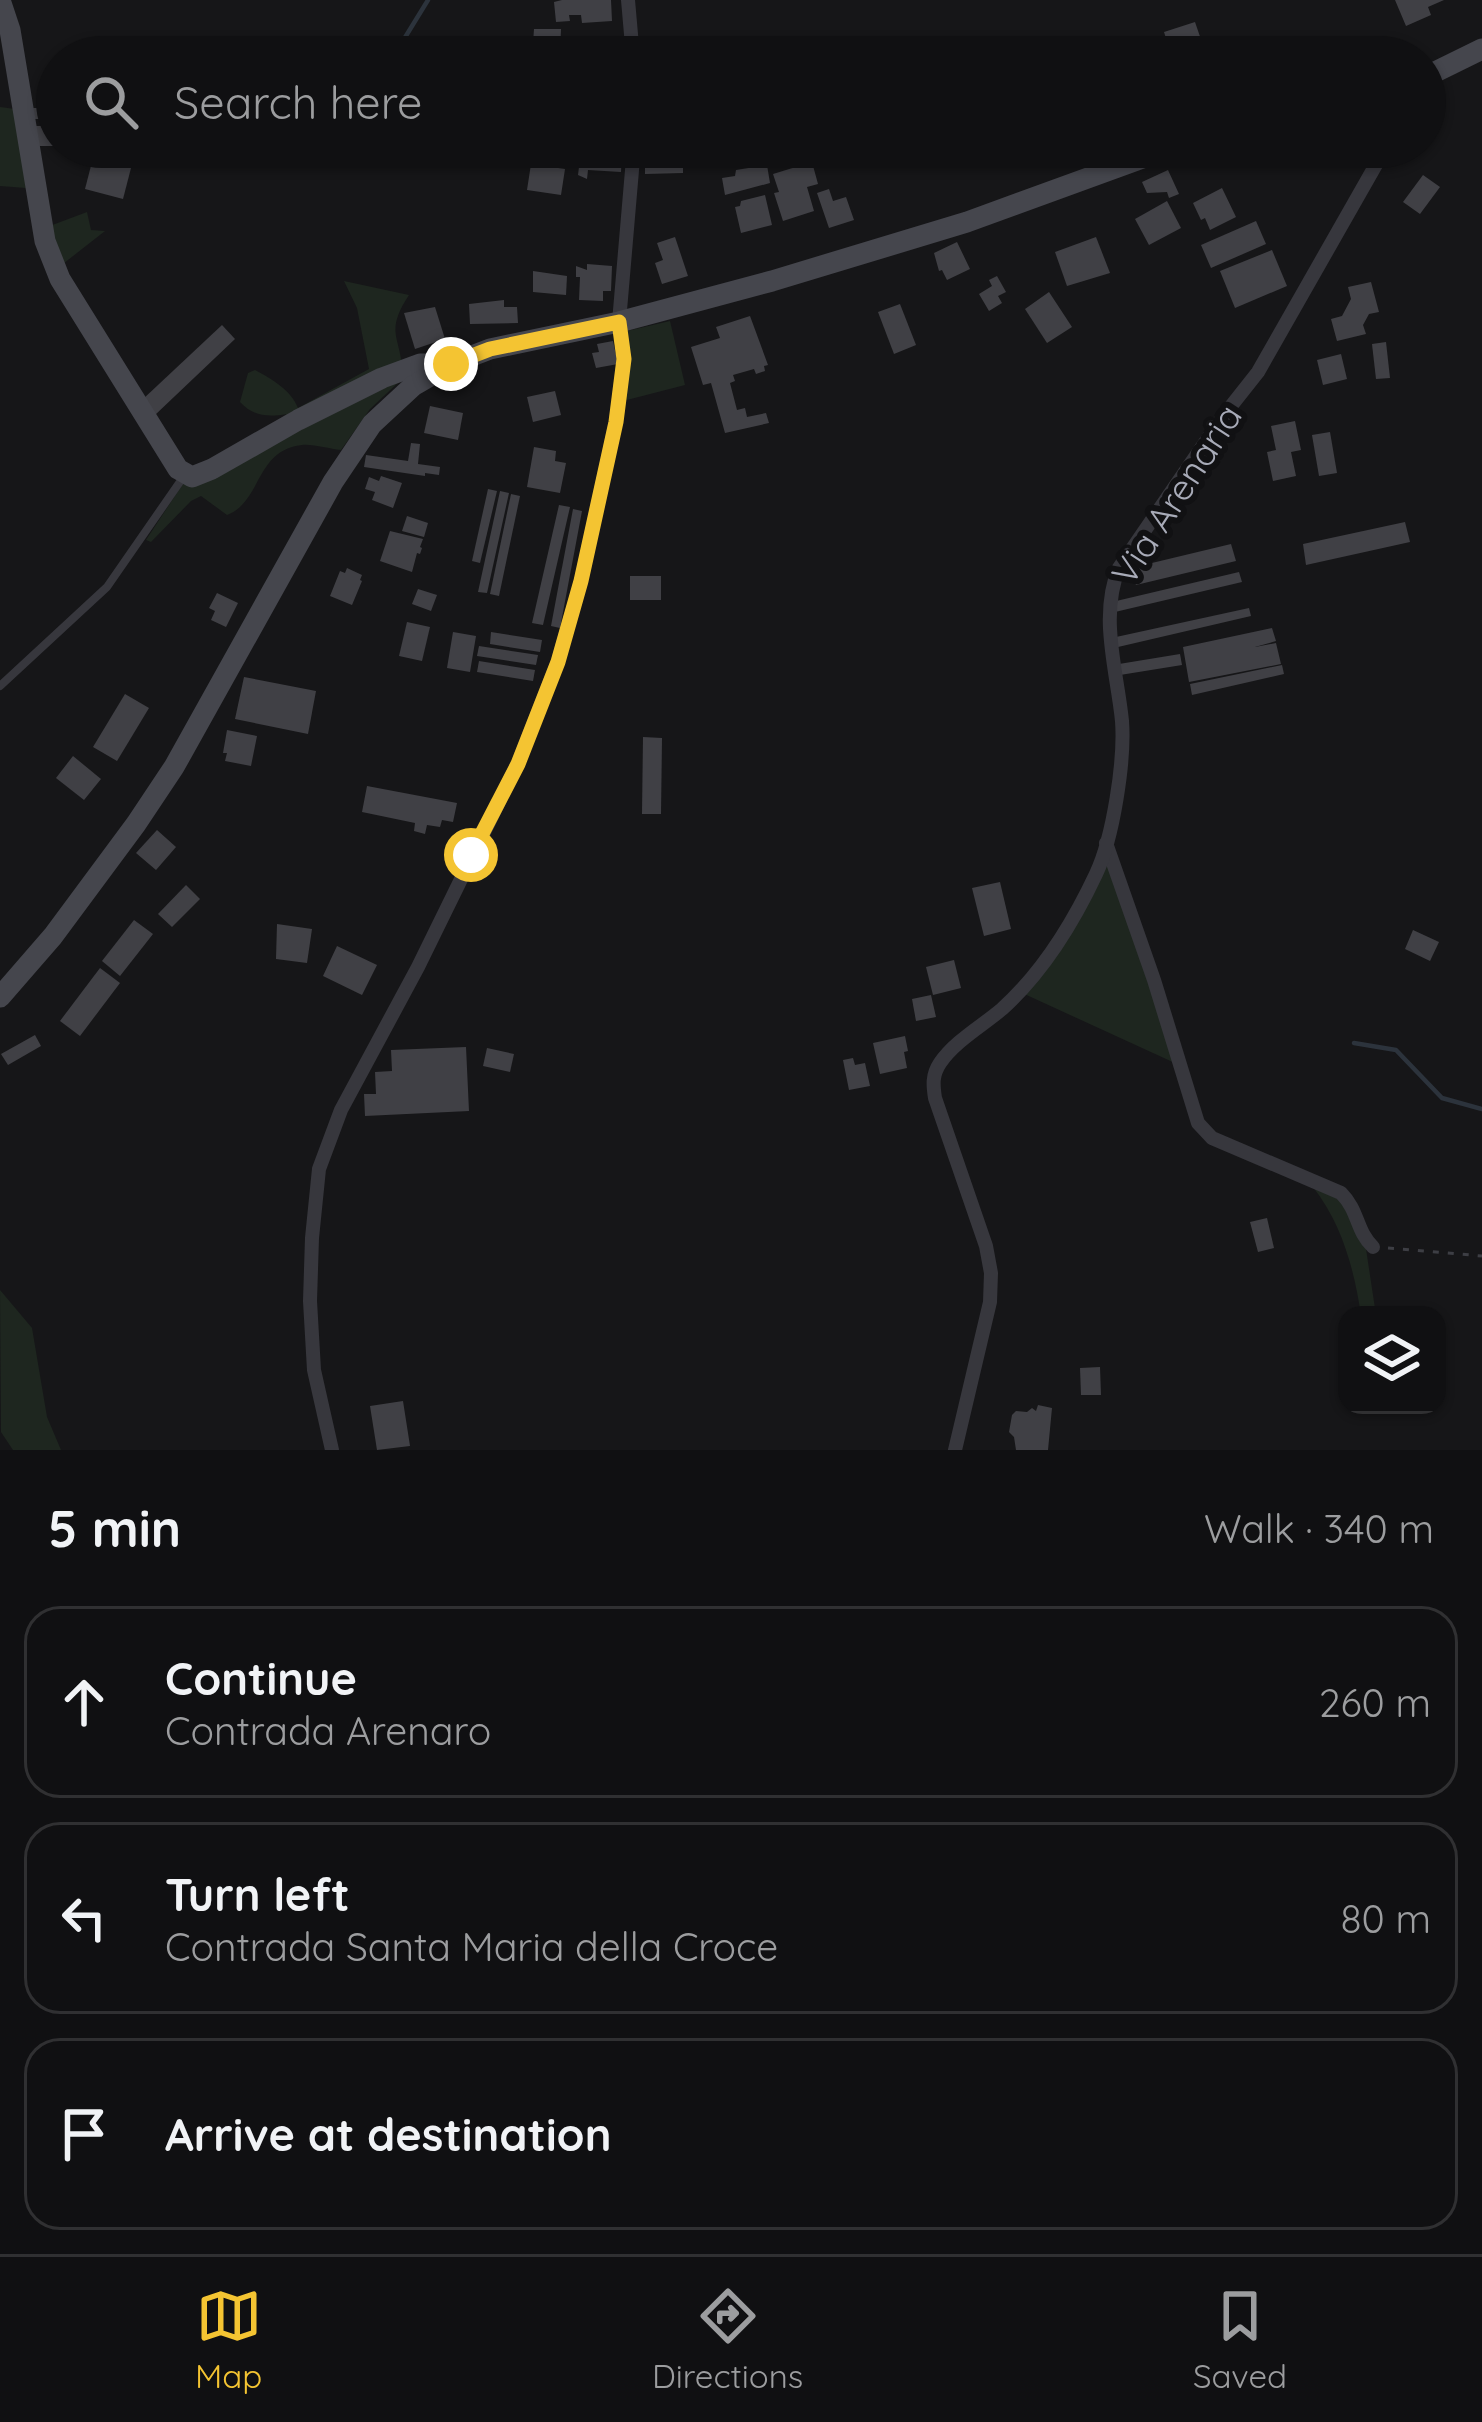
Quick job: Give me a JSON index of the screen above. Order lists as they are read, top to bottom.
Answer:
{
  "streets": {
    "street": ["Via Arenaria"]
  },
  "page": {
    "search": "Search here",
    "heading": ["5 min", "Walk · 340 m"],
    "list": [
      ["Continue", "Contrada Arenaro", "260 m"],
      ["Turn left", "Contrada Santa Maria della Croce", "80 m"],
      "Arrive at destination"
    ],
    "nav": ["Map", "Directions", "Saved"]
  }
}
